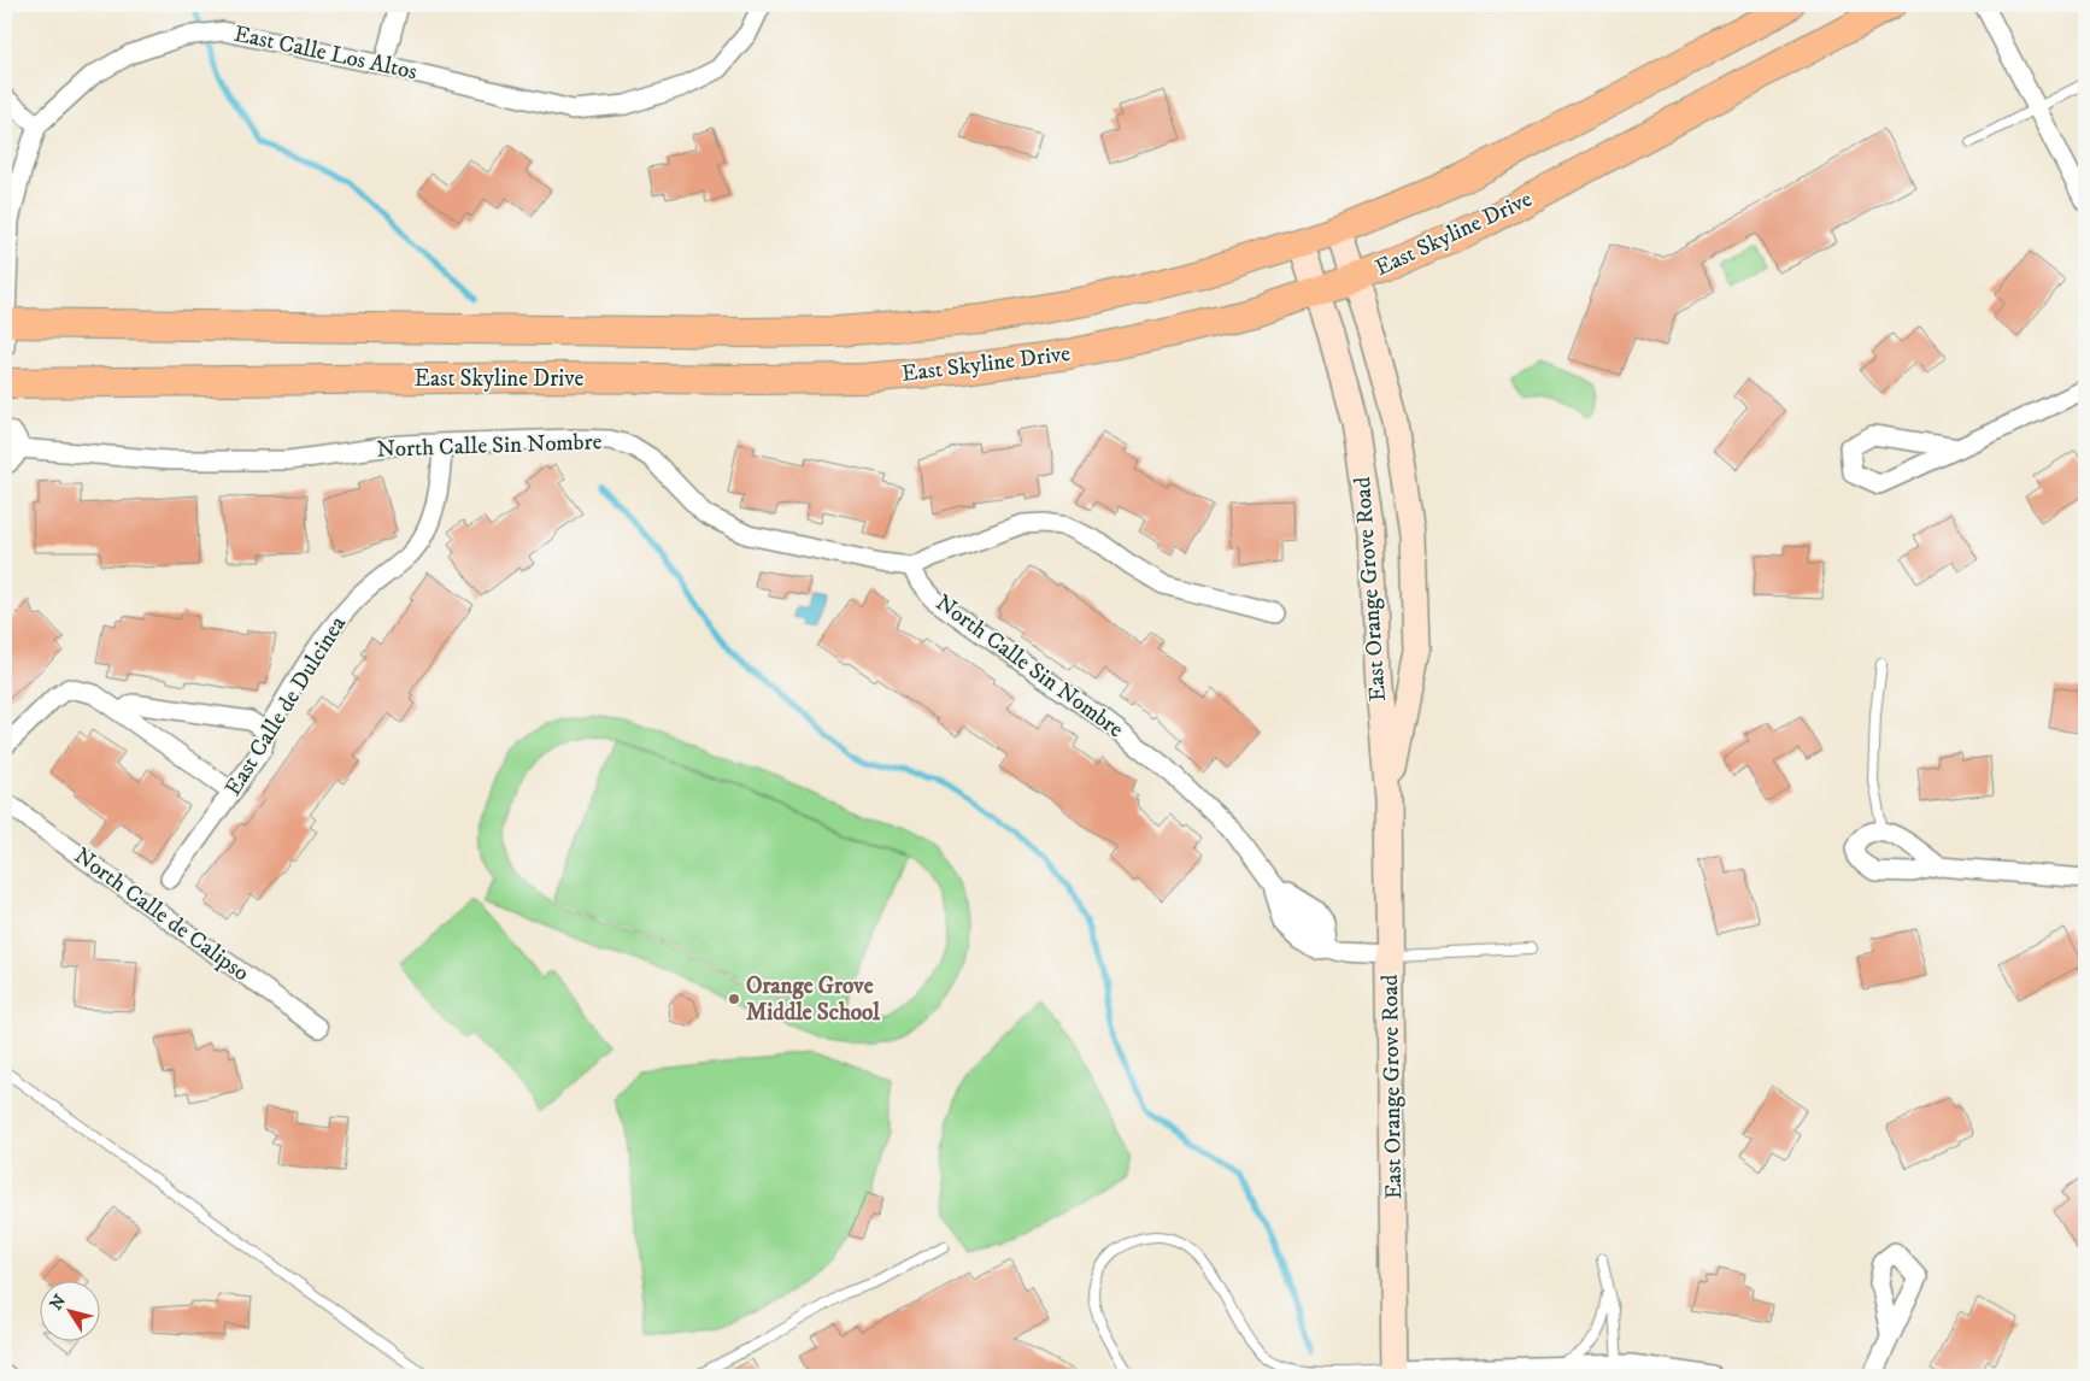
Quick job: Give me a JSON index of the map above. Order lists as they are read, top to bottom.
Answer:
{
  "streets": {
    "main road": ["East Skyline Drive", "East Orange Grove Road"],
    "street": [
      "East Calle Los Altos",
      "North Calle Sin Nombre",
      "East Calle de Dulcinea",
      "North Calle de Calipso"
    ]
  },
  "crossings": [
    ["East Calle Los Altos", "East Skyline Drive"],
    ["East Skyline Drive", "East Orange Grove Road"],
    ["North Calle Sin Nombre", "East Orange Grove Road"],
    ["North Calle Sin Nombre", "East Calle de Dulcinea"]
  ],
  "places": ["Orange Grove Middle School"],
  "north": "top left"
}
